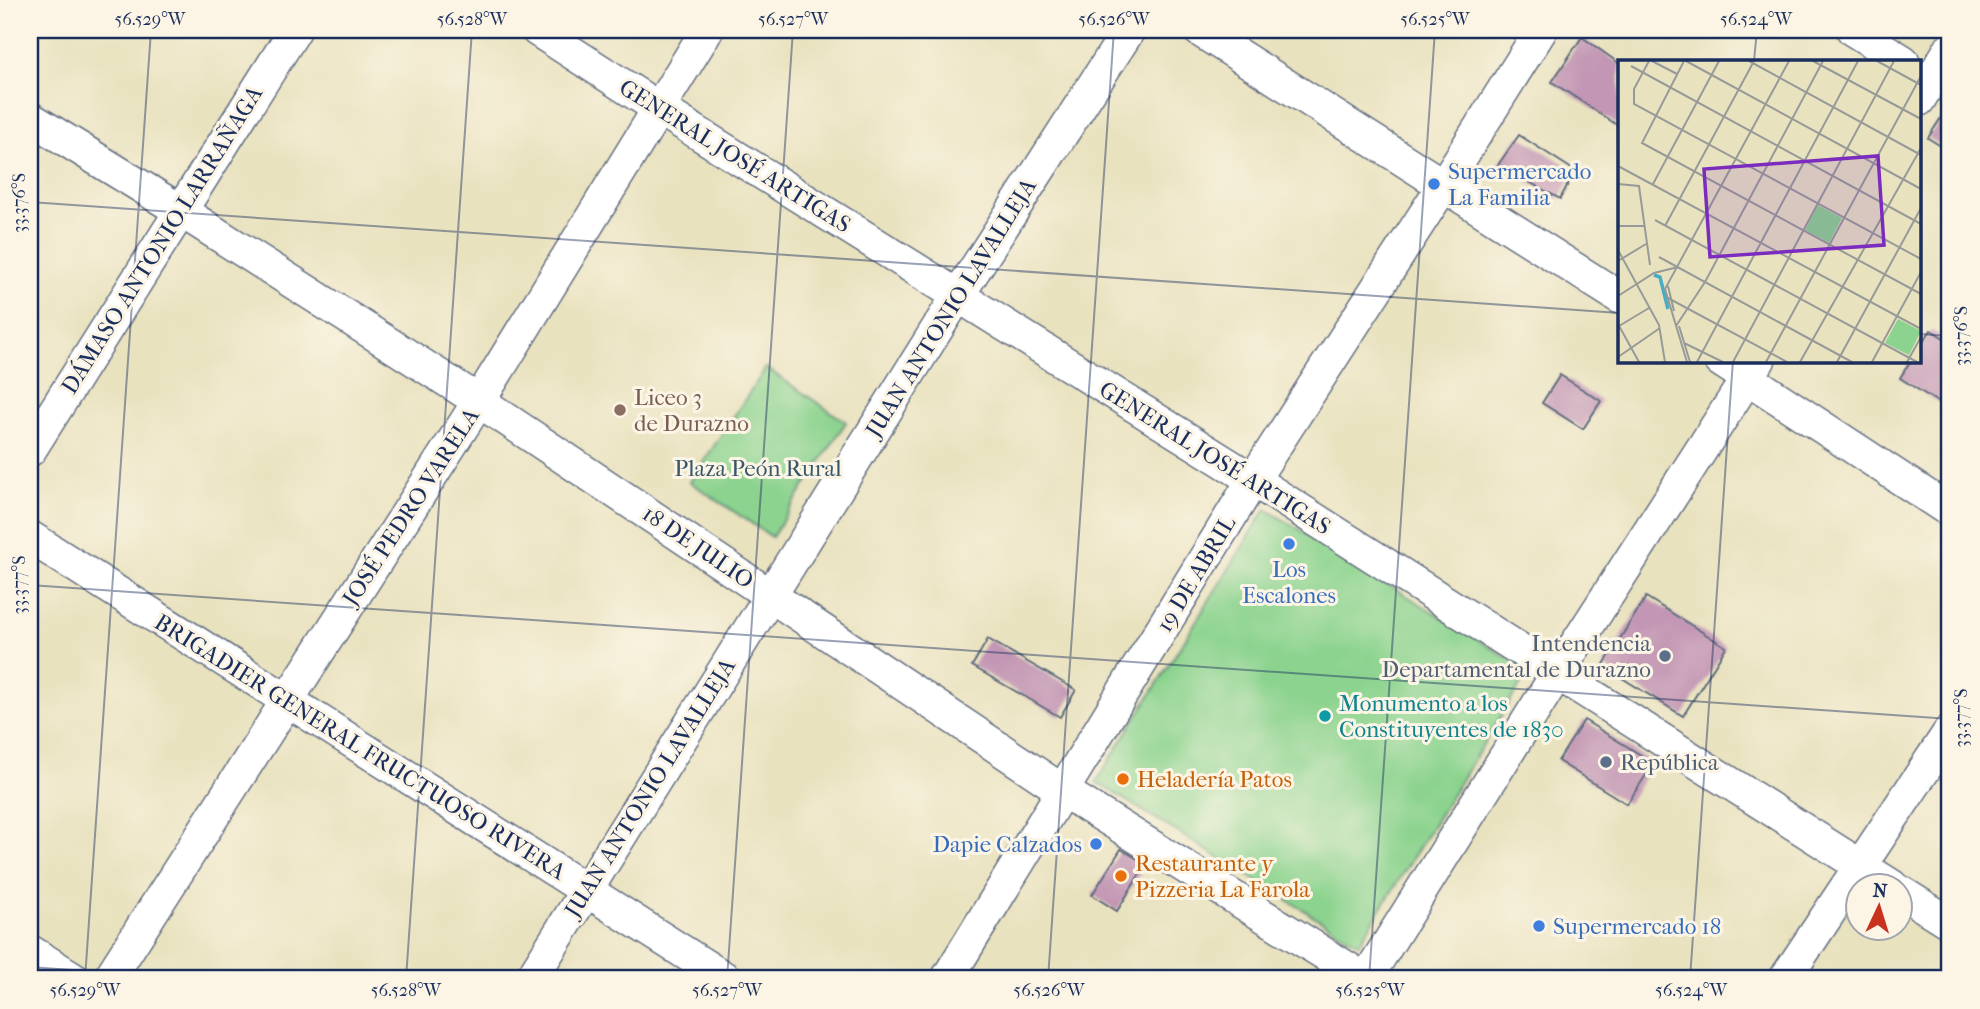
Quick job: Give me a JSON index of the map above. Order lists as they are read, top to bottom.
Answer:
{
  "streets": {
    "street": [
      "GENERAL JOSÉ ARTIGAS",
      "DÁMASO ANTONIO LARRAÑAGA",
      "JUAN ANTONIO LAVALLEJA",
      "JOSÉ PEDRO VARELA",
      "18 DE JULIO",
      "19 DE ABRIL",
      "BRIGADIER GENERAL FRUCTUOSO RIVERA"
    ]
  },
  "crossings": [
    ["GENERAL JOSÉ ARTIGAS", "JUAN ANTONIO LAVALLEJA"],
    ["GENERAL JOSÉ ARTIGAS", "JOSÉ PEDRO VARELA"],
    ["GENERAL JOSÉ ARTIGAS", "19 DE ABRIL"],
    ["DÁMASO ANTONIO LARRAÑAGA", "18 DE JULIO"],
    ["JUAN ANTONIO LAVALLEJA", "18 DE JULIO"],
    ["JUAN ANTONIO LAVALLEJA", "BRIGADIER GENERAL FRUCTUOSO RIVERA"],
    ["JOSÉ PEDRO VARELA", "18 DE JULIO"],
    ["JOSÉ PEDRO VARELA", "BRIGADIER GENERAL FRUCTUOSO RIVERA"],
    ["18 DE JULIO", "19 DE ABRIL"]
  ],
  "parks": ["Plaza Peón Rural"],
  "places": [
    "Supermercado La Familia",
    "Liceo 3 de Durazno",
    "Los Escalones",
    "Intendencia Departamental de Durazno",
    "Monumento a los Constituyentes de 1830",
    "República",
    "Heladería Patos",
    "Dapie Calzados",
    "Restaurante y Pizzeria La Farola",
    "Supermercado 18"
  ],
  "north": "top",
  "coordinates": [
    "56.529°W",
    "56.528°W",
    "56.527°W",
    "56.526°W",
    "56.525°W",
    "56.524°W",
    "33.376°S",
    "33.377°S"
  ]
}
